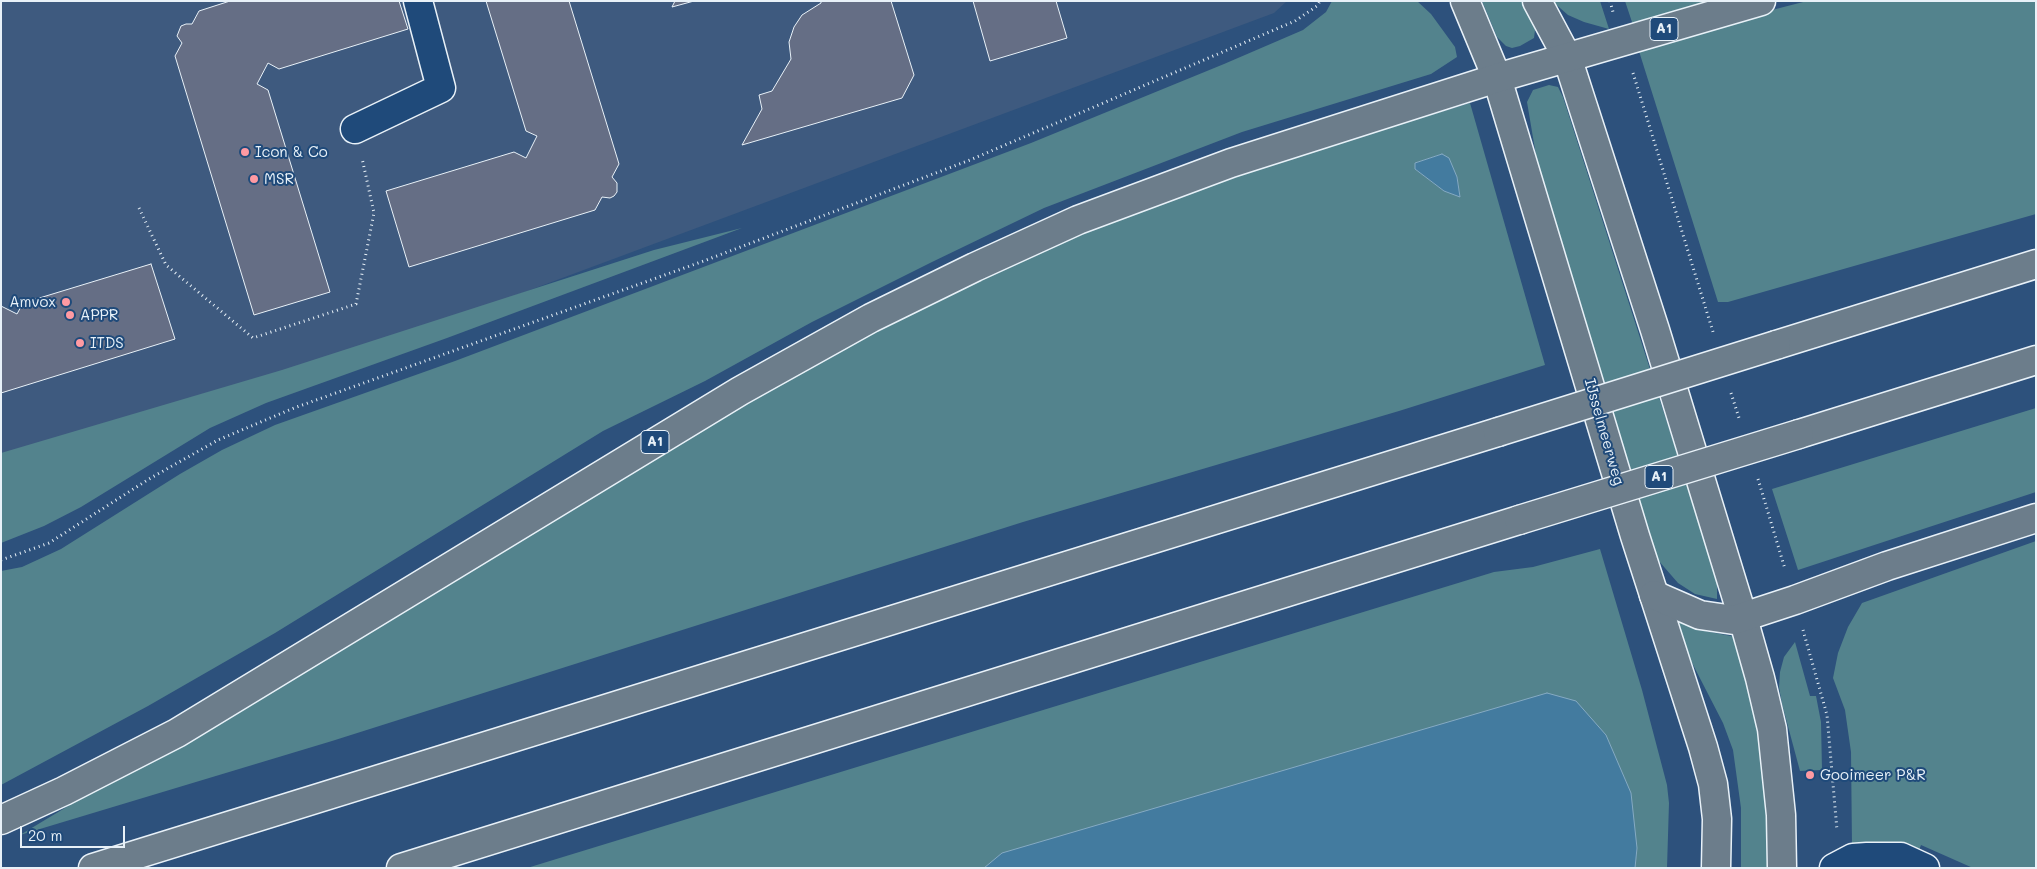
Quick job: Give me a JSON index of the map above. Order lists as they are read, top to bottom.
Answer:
{
  "streets": {
    "main road": ["A1", "IJsselmeerweg"]
  },
  "crossings": [
    ["A1", "IJsselmeerweg"]
  ],
  "places": [
    "Icon & Co",
    "MSR",
    "Amvox",
    "APPR",
    "ITDS",
    "Gooimeer P&R"
  ],
  "scale_bar": "20 m"
}
